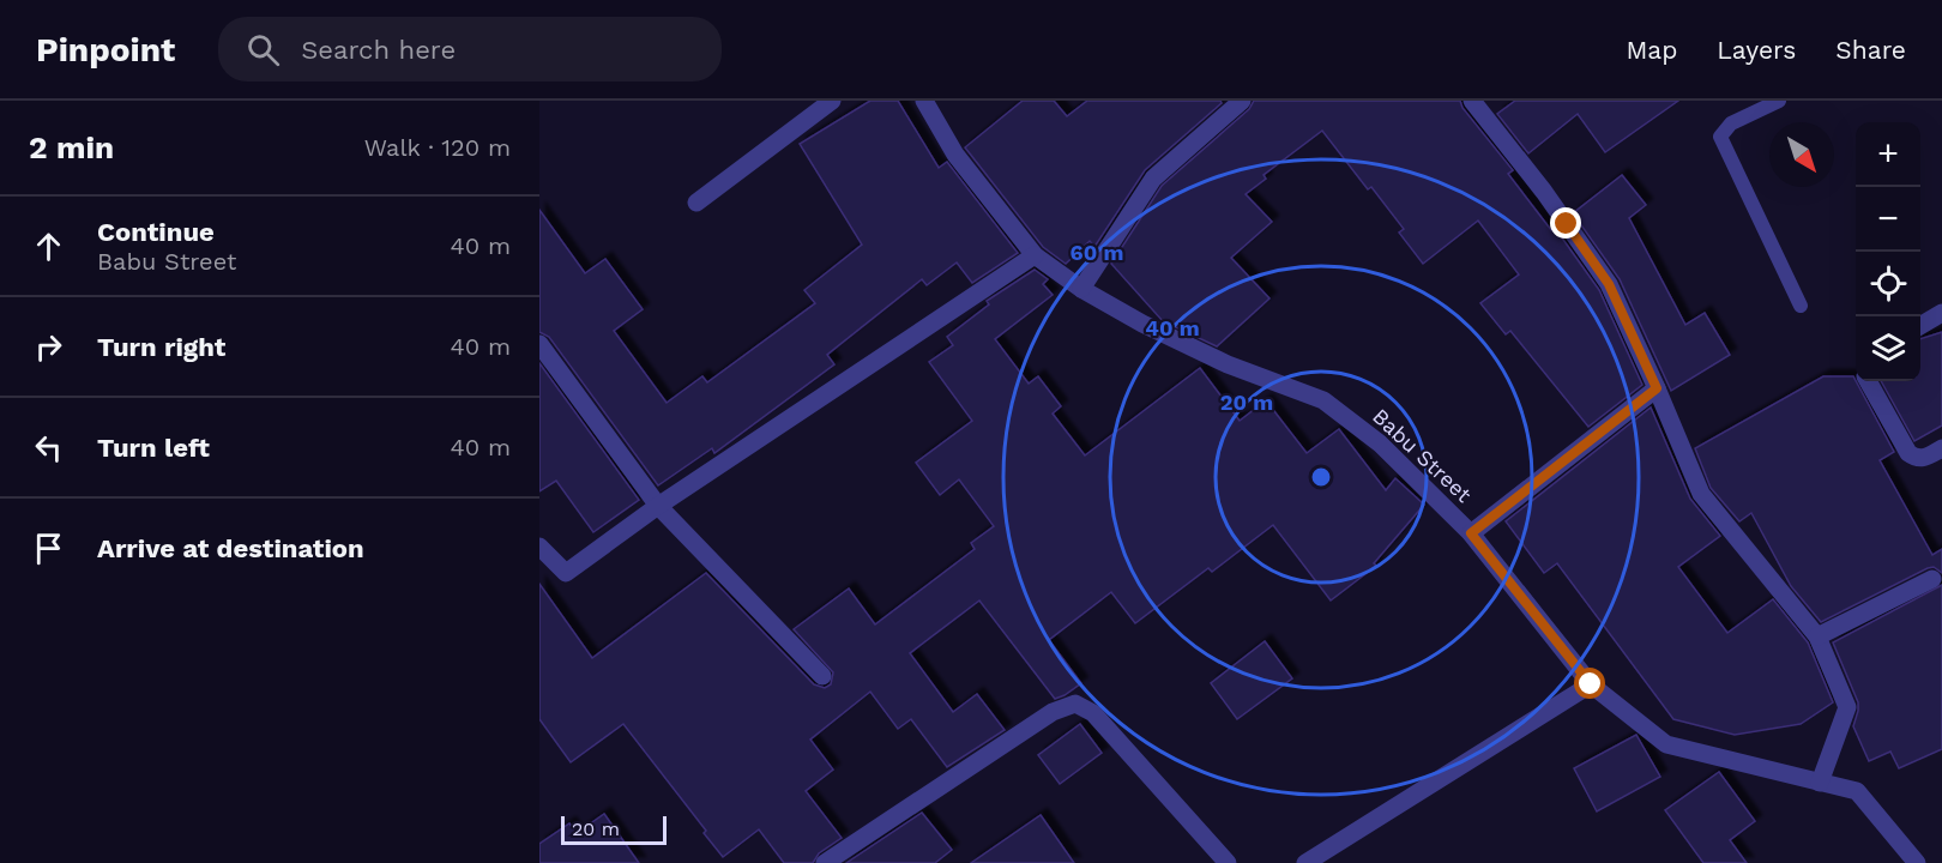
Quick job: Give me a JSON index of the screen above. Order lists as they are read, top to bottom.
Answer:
{
  "streets": {
    "street": ["Babu Street"]
  },
  "scale_bar": "20 m",
  "north": "bottom right",
  "page": {
    "header": "Pinpoint",
    "search": "Search here",
    "nav": ["Map", "Layers", "Share"],
    "heading": ["2 min", "Walk · 120 m"],
    "map_buttons": ["+", "−"],
    "list": [
      ["Continue", "Babu Street", "40 m"],
      ["Turn right", "40 m"],
      ["Turn left", "40 m"],
      "Arrive at destination"
    ],
    "scale": "20 m"
  },
  "rings": ["60 m", "40 m", "20 m"]
}
